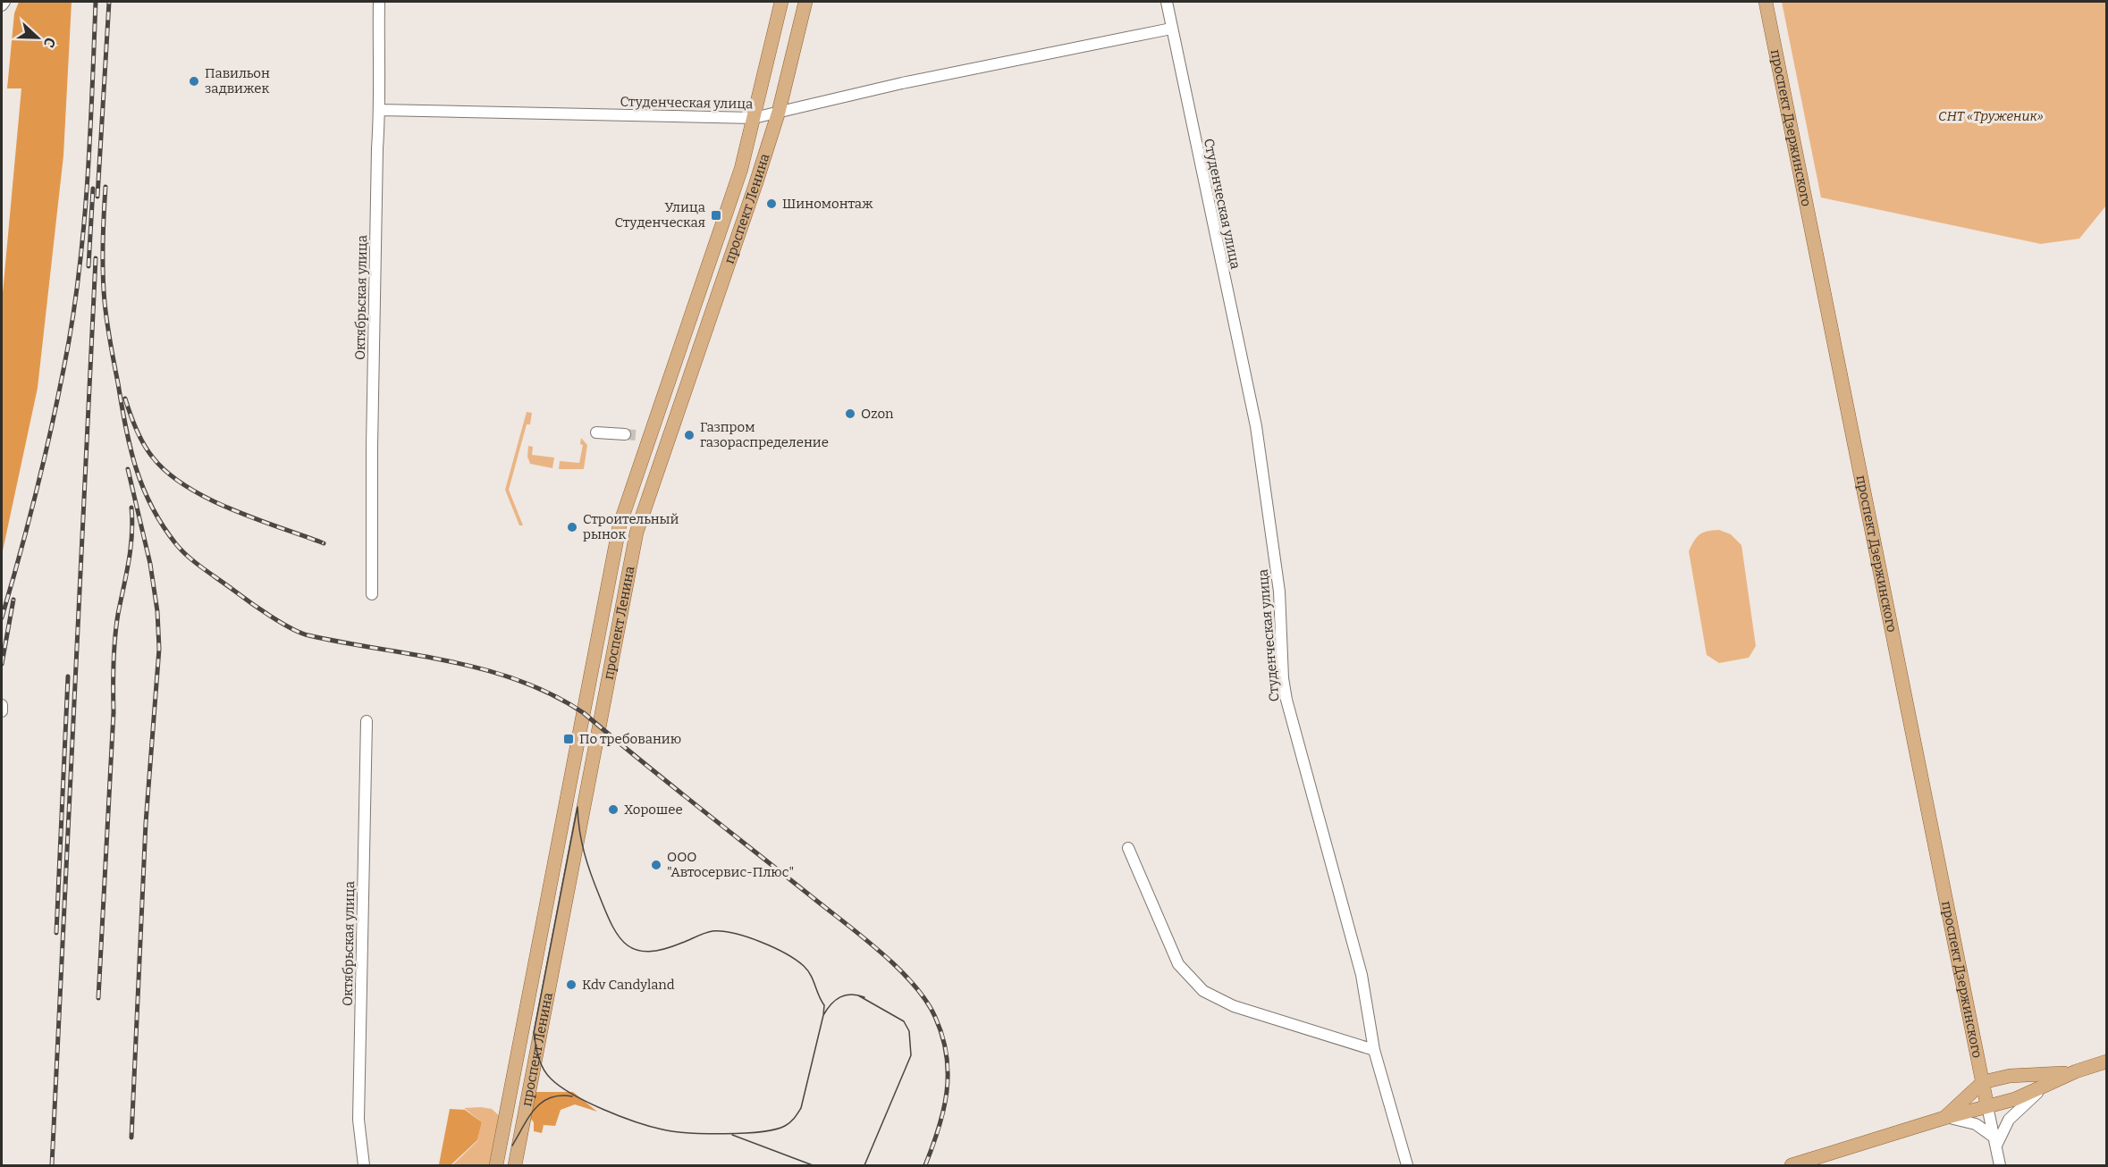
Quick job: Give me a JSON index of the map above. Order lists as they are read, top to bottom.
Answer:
{
  "streets": {
    "main road": ["проспект Дзержинского", "проспект Ленина"],
    "street": ["Студенческая улица", "Октябрьская улица"]
  },
  "crossings": [
    ["Студенческая улица", "проспект Ленина"],
    ["Студенческая улица", "Октябрьская улица"]
  ],
  "parks": ["СНТ «Труженик»"],
  "places": {
    "other": [
      "Павильон задвижек",
      "Шиномонтаж",
      "Ozon",
      "Газпром газораспределение",
      "Строительный рынок",
      "Хорошее",
      "ООО \"Автосервис-Плюс\"",
      "Kdv Candyland"
    ],
    "transit": ["Улица Студенческая", "По требованию"]
  },
  "north": "right"
}
